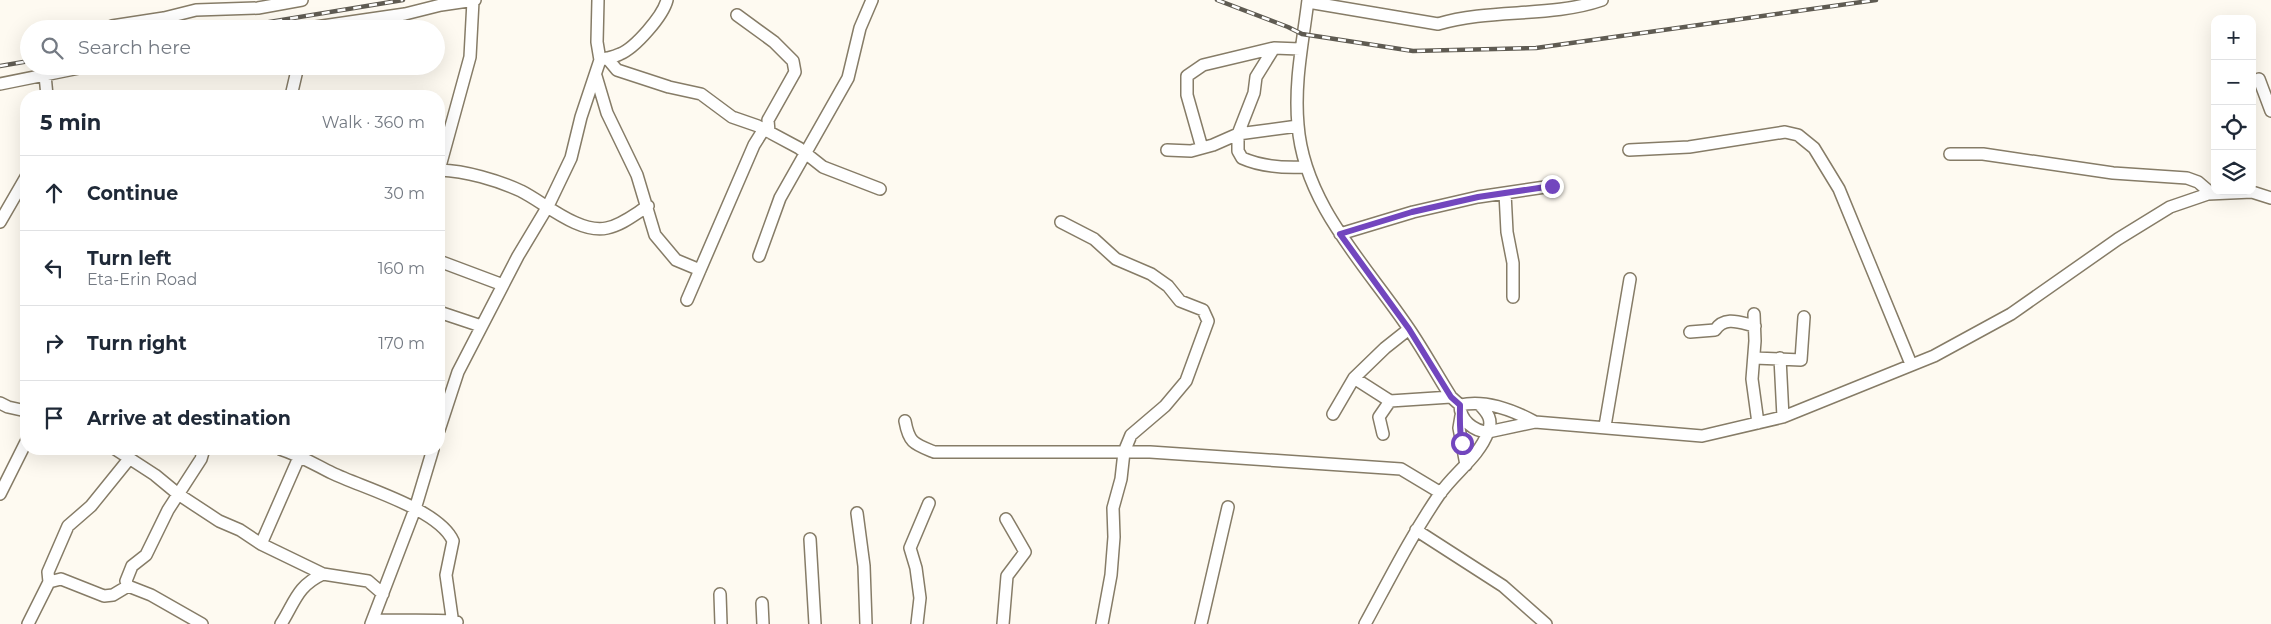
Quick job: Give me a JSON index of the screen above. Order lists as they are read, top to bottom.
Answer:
{
  "page": {
    "map_buttons": ["+", "−"],
    "search": "Search here",
    "heading": ["5 min", "Walk · 360 m"],
    "list": [
      ["Continue", "30 m"],
      ["Turn left", "Eta-Erin Road", "160 m"],
      ["Turn right", "170 m"],
      "Arrive at destination"
    ]
  }
}
